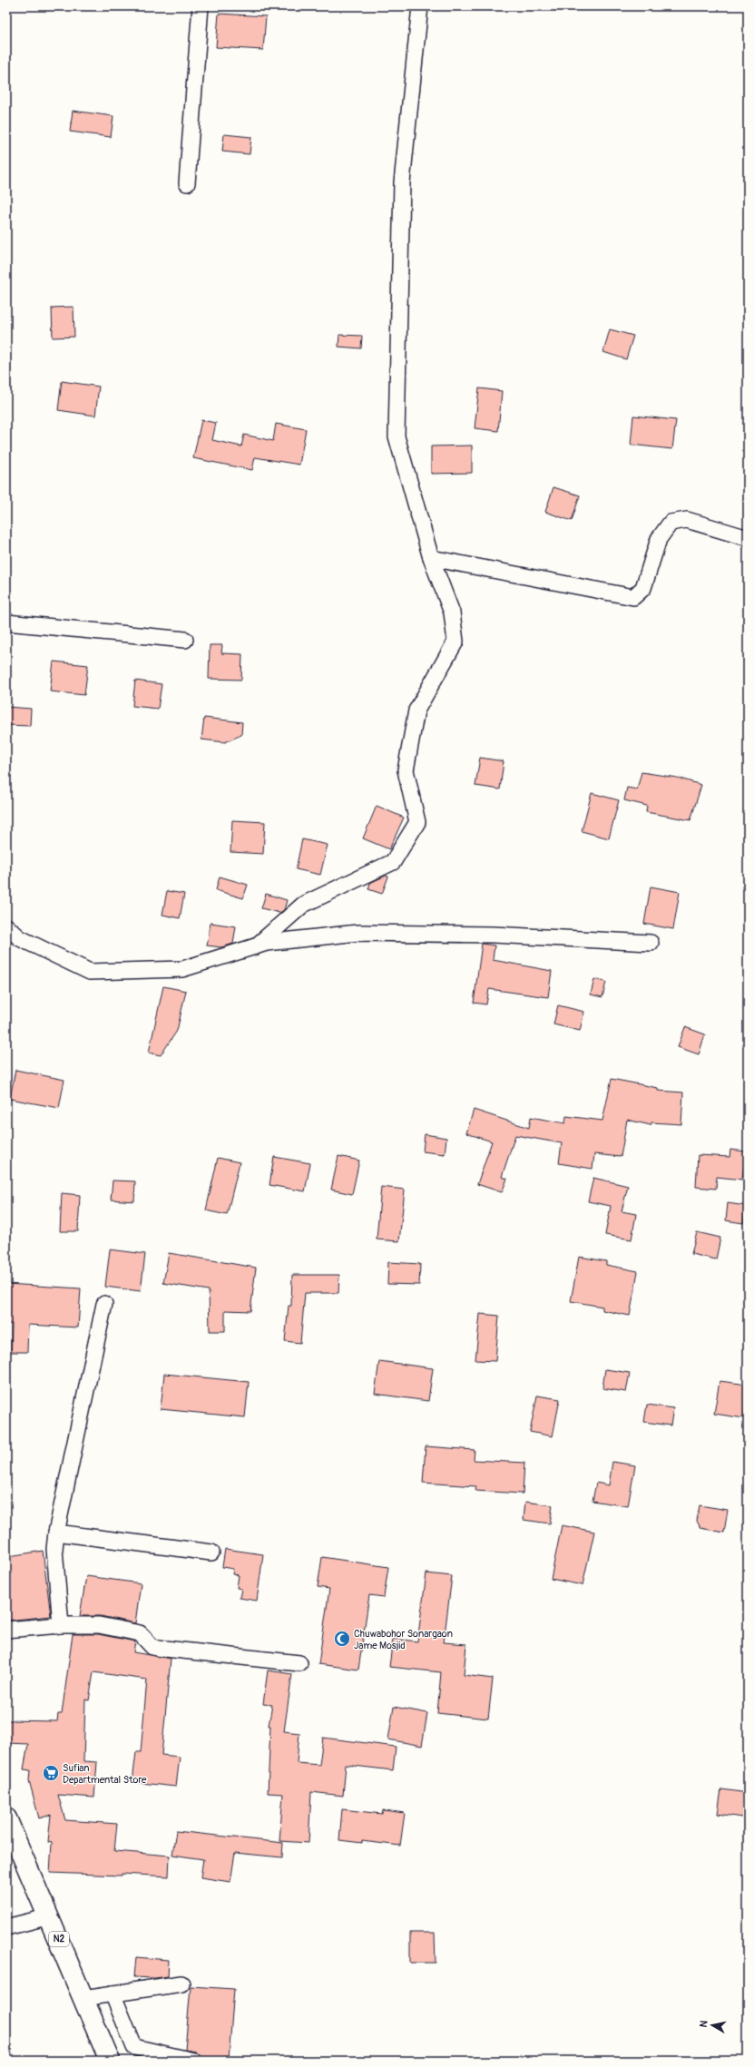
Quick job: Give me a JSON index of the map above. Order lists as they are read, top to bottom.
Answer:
{
  "streets": {
    "highway": ["N2"]
  },
  "places": {
    "mosque": ["Chuwabohor Sonargaon Jame Mosjid"],
    "supermarket": ["Sufian Departmental Store"]
  },
  "north": "left"
}
